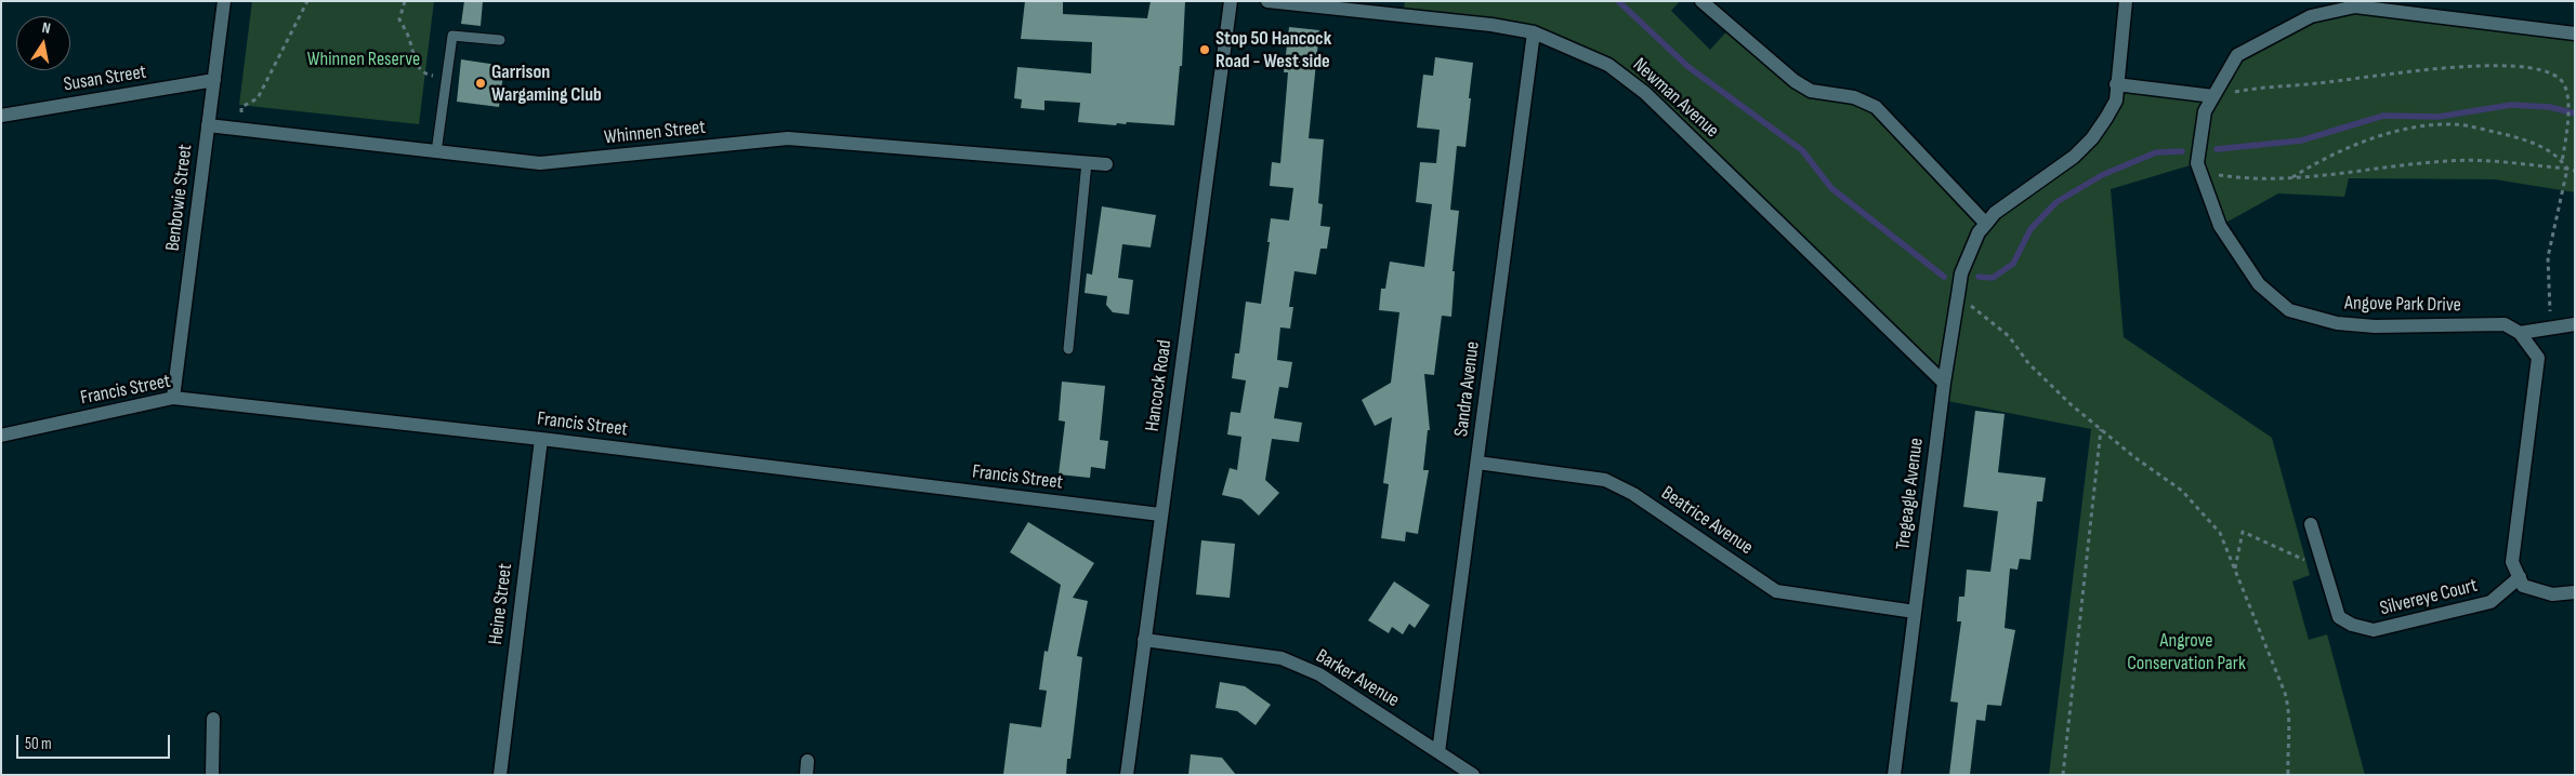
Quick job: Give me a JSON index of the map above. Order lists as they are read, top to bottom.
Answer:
{
  "streets": {
    "street": [
      "Susan Street",
      "Newman Avenue",
      "Whinnen Street",
      "Benbowie Street",
      "Angove Park Drive",
      "Hancock Road",
      "Sandra Avenue",
      "Francis Street",
      "Tregeagle Avenue",
      "Beatrice Avenue",
      "Silvereye Court",
      "Heine Street",
      "Barker Avenue"
    ]
  },
  "crossings": [
    ["Susan Street", "Benbowie Street"],
    ["Newman Avenue", "Sandra Avenue"],
    ["Newman Avenue", "Tregeagle Avenue"],
    ["Whinnen Street", "Benbowie Street"],
    ["Benbowie Street", "Francis Street"],
    ["Hancock Road", "Francis Street"],
    ["Hancock Road", "Barker Avenue"],
    ["Sandra Avenue", "Beatrice Avenue"],
    ["Sandra Avenue", "Barker Avenue"],
    ["Francis Street", "Heine Street"],
    ["Tregeagle Avenue", "Beatrice Avenue"]
  ],
  "parks": ["Whinnen Reserve", "Angrove Conservation Park"],
  "places": ["Stop 50 Hancock Road - West side", "Garrison Wargaming Club"],
  "scale_bar": "50 m",
  "north": "top"
}
